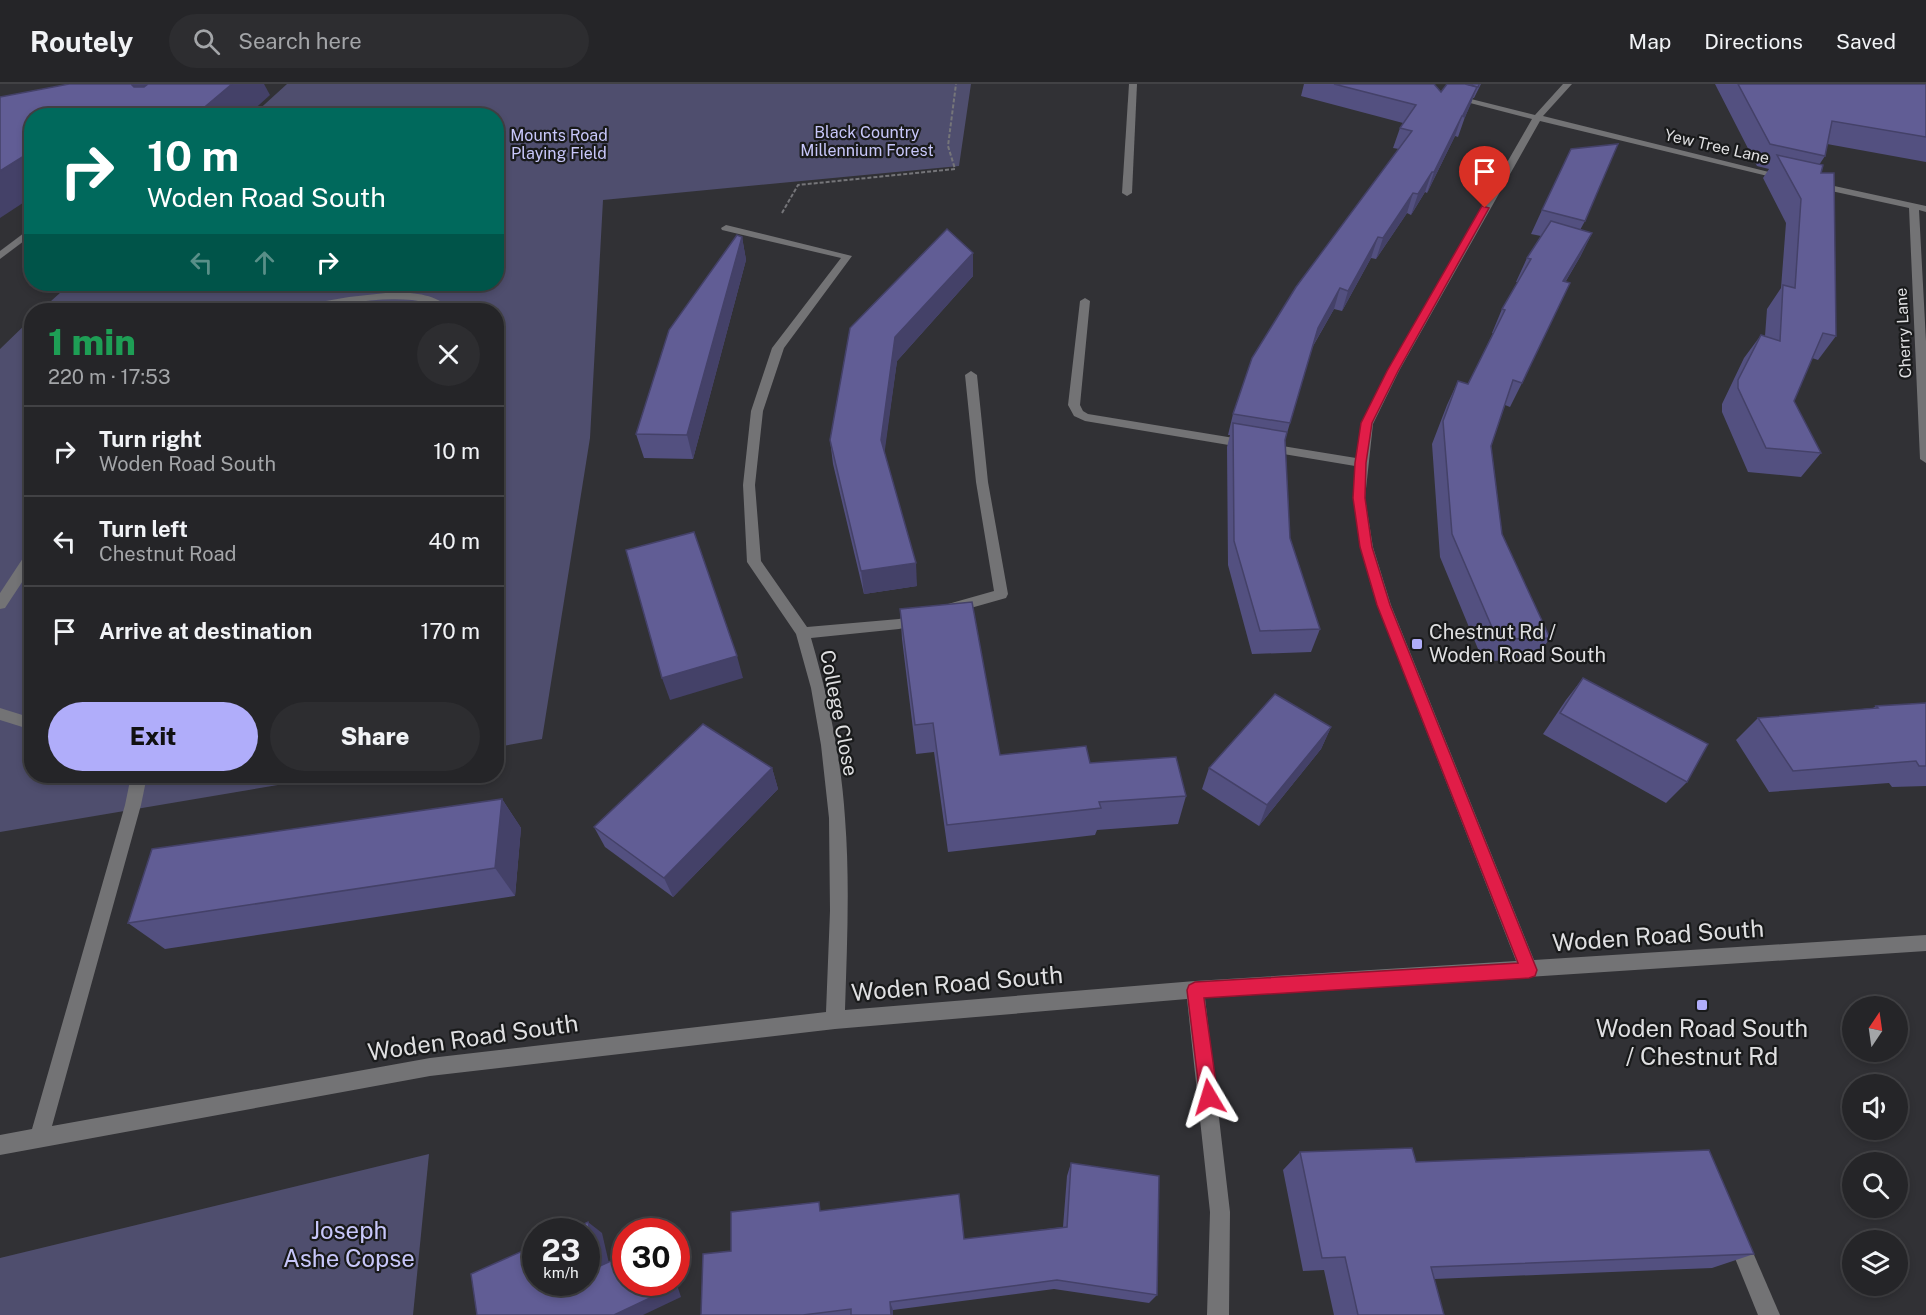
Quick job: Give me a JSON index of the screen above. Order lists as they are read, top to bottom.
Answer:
{
  "streets": {
    "street": [
      "Yew Tree Lane",
      "Cherry Lane",
      "College Close",
      "Woden Road South"
    ]
  },
  "crossings": [
    ["College Close", "Woden Road South"]
  ],
  "parks": ["Black Country Millennium Forest", "Mounts Road Playing Field", "Joseph Ashe Copse"],
  "places": {
    "transit": ["Chestnut Rd / Woden Road South", "Woden Road South / Chestnut Rd"]
  },
  "north": "top",
  "page": {
    "header": "Routely",
    "search": "Search here",
    "nav": ["Map", "Directions", "Saved"],
    "turn": ["10 m", "Woden Road South"],
    "heading": ["1 min", "220 m · 17:53"],
    "list": [
      {
        "name": "Turn right",
        "note": "Woden Road South",
        "value": "10 m"
      },
      {
        "name": "Turn left",
        "note": "Chestnut Road",
        "value": "40 m"
      },
      {
        "name": "Arrive at destination",
        "value": "170 m"
      }
    ],
    "buttons": ["Exit", "Share"],
    "speed": "23 km/h",
    "limit": "30"
  }
}
